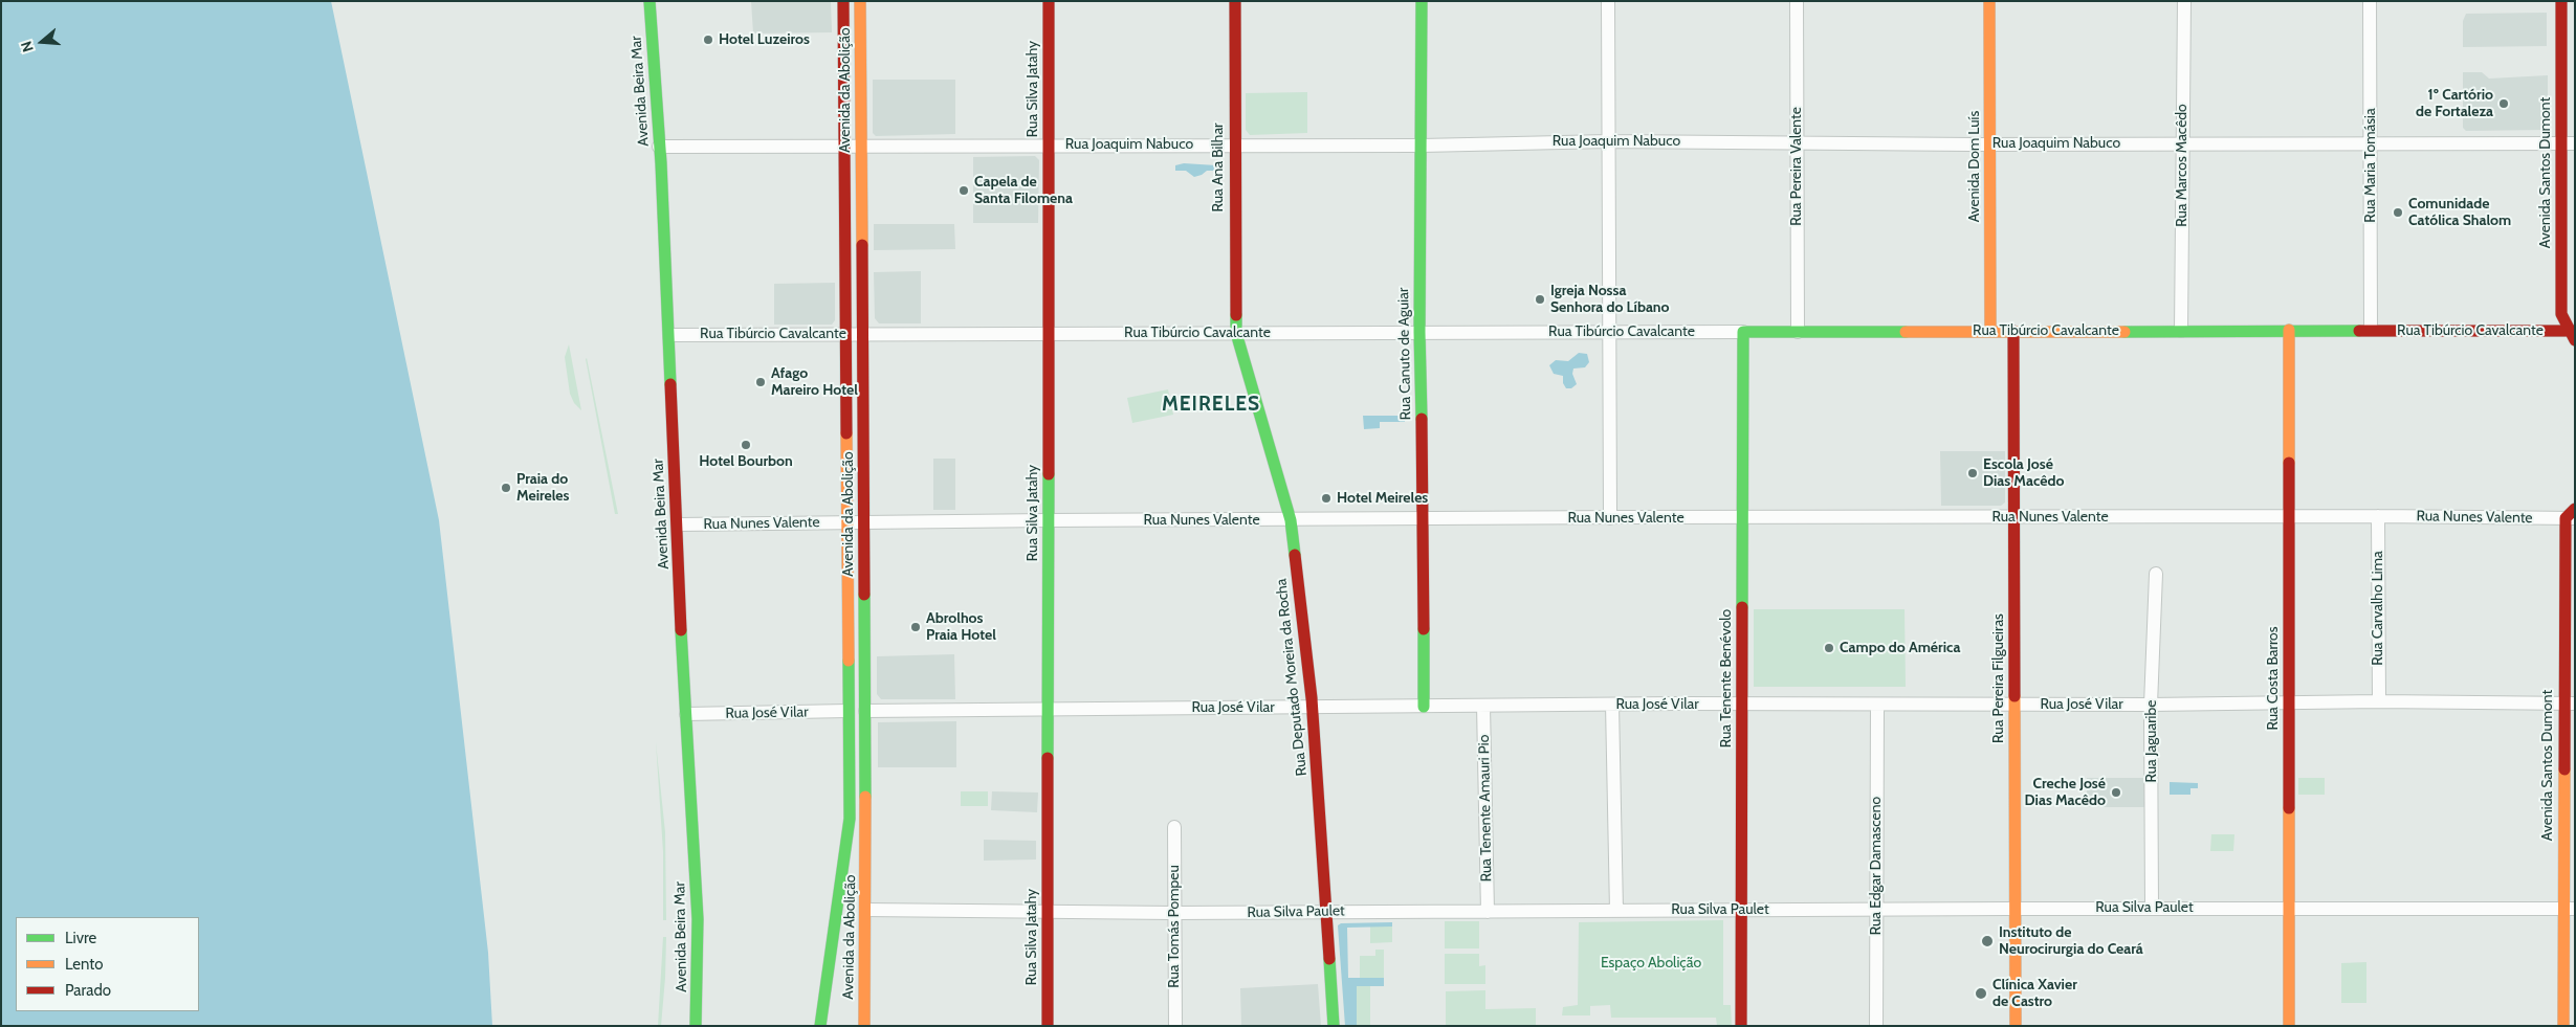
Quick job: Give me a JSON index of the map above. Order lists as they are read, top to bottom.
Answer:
{
  "streets": {
    "street": [
      "Rua Silva Jatahy",
      "Avenida da Abolição",
      "Avenida Beira Mar",
      "Rua Joaquim Nabuco",
      "Rua Marcos Macêdo",
      "Rua Maria Tomásia",
      "Rua Pereira Valente",
      "Avenida Dom Luís",
      "Rua Ana Bilhar",
      "Avenida Santos Dumont",
      "Rua Tibúrcio Cavalcante",
      "Rua Canuto de Aguiar",
      "Rua Nunes Valente",
      "Rua Carvalho Lima",
      "Rua Deputado Moreira da Rocha",
      "Rua Tenente Benévolo",
      "Rua Pereira Filgueiras",
      "Rua Costa Barros",
      "Rua José Vilar",
      "Rua Jaguaribe",
      "Rua Tenente Amauri Pio",
      "Rua Edgar Damasceno",
      "Rua Silva Paulet",
      "Rua Tomás Pompeu"
    ]
  },
  "crossings": [
    ["Rua Silva Jatahy", "Rua Joaquim Nabuco"],
    ["Rua Silva Jatahy", "Rua Tibúrcio Cavalcante"],
    ["Rua Silva Jatahy", "Rua Nunes Valente"],
    ["Rua Silva Jatahy", "Rua José Vilar"],
    ["Rua Silva Jatahy", "Rua Silva Paulet"],
    ["Avenida da Abolição", "Rua Joaquim Nabuco"],
    ["Avenida da Abolição", "Rua Tibúrcio Cavalcante"],
    ["Avenida da Abolição", "Rua Nunes Valente"],
    ["Avenida da Abolição", "Rua José Vilar"],
    ["Avenida da Abolição", "Rua Silva Paulet"],
    ["Avenida Beira Mar", "Rua Joaquim Nabuco"],
    ["Avenida Beira Mar", "Rua Tibúrcio Cavalcante"],
    ["Avenida Beira Mar", "Rua Nunes Valente"],
    ["Avenida Beira Mar", "Rua José Vilar"],
    ["Rua Joaquim Nabuco", "Rua Marcos Macêdo"],
    ["Rua Joaquim Nabuco", "Rua Maria Tomásia"],
    ["Rua Joaquim Nabuco", "Rua Pereira Valente"],
    ["Rua Joaquim Nabuco", "Avenida Dom Luís"],
    ["Rua Joaquim Nabuco", "Rua Ana Bilhar"],
    ["Rua Joaquim Nabuco", "Avenida Santos Dumont"],
    ["Rua Joaquim Nabuco", "Rua Canuto de Aguiar"],
    ["Rua Marcos Macêdo", "Rua Tibúrcio Cavalcante"],
    ["Rua Maria Tomásia", "Rua Tibúrcio Cavalcante"],
    ["Rua Pereira Valente", "Rua Tibúrcio Cavalcante"],
    ["Avenida Dom Luís", "Rua Tibúrcio Cavalcante"],
    ["Rua Ana Bilhar", "Rua Tibúrcio Cavalcante"],
    ["Rua Ana Bilhar", "Rua Deputado Moreira da Rocha"],
    ["Avenida Santos Dumont", "Rua Tibúrcio Cavalcante"],
    ["Avenida Santos Dumont", "Rua Nunes Valente"],
    ["Avenida Santos Dumont", "Rua José Vilar"],
    ["Avenida Santos Dumont", "Rua Silva Paulet"],
    ["Rua Tibúrcio Cavalcante", "Rua Canuto de Aguiar"],
    ["Rua Tibúrcio Cavalcante", "Rua Deputado Moreira da Rocha"],
    ["Rua Tibúrcio Cavalcante", "Rua Tenente Benévolo"],
    ["Rua Tibúrcio Cavalcante", "Rua Pereira Filgueiras"],
    ["Rua Tibúrcio Cavalcante", "Rua Costa Barros"],
    ["Rua Canuto de Aguiar", "Rua Nunes Valente"],
    ["Rua Canuto de Aguiar", "Rua José Vilar"],
    ["Rua Nunes Valente", "Rua Carvalho Lima"],
    ["Rua Nunes Valente", "Rua Deputado Moreira da Rocha"],
    ["Rua Nunes Valente", "Rua Tenente Benévolo"],
    ["Rua Nunes Valente", "Rua Pereira Filgueiras"],
    ["Rua Nunes Valente", "Rua Costa Barros"],
    ["Rua Carvalho Lima", "Rua José Vilar"],
    ["Rua Deputado Moreira da Rocha", "Rua José Vilar"],
    ["Rua Deputado Moreira da Rocha", "Rua Silva Paulet"],
    ["Rua Tenente Benévolo", "Rua José Vilar"],
    ["Rua Tenente Benévolo", "Rua Silva Paulet"],
    ["Rua Pereira Filgueiras", "Rua José Vilar"],
    ["Rua Pereira Filgueiras", "Rua Silva Paulet"],
    ["Rua Costa Barros", "Rua José Vilar"],
    ["Rua Costa Barros", "Rua Silva Paulet"],
    ["Rua José Vilar", "Rua Jaguaribe"],
    ["Rua José Vilar", "Rua Tenente Amauri Pio"],
    ["Rua José Vilar", "Rua Edgar Damasceno"],
    ["Rua Jaguaribe", "Rua Silva Paulet"],
    ["Rua Tenente Amauri Pio", "Rua Silva Paulet"],
    ["Rua Edgar Damasceno", "Rua Silva Paulet"],
    ["Rua Silva Paulet", "Rua Tomás Pompeu"]
  ],
  "districts": ["MEIRELES"],
  "parks": ["Espaço Abolição"],
  "places": [
    "Hotel Luzeiros",
    "1º Cartório de Fortaleza",
    "Capela de Santa Filomena",
    "Comunidade Católica Shalom",
    "Igreja Nossa Senhora do Líbano",
    "Afago Mareiro Hotel",
    "Hotel Bourbon",
    "Escola José Dias Macêdo",
    "Praia do Meireles",
    "Hotel Meireles",
    "Abrolhos Praia Hotel",
    "Campo do América",
    "Creche José Dias Macêdo",
    "Instituto de Neurocirurgia do Ceará",
    "Clínica Xavier de Castro"
  ],
  "legend": ["Livre", "Lento", "Parado"],
  "north": "left"
}
